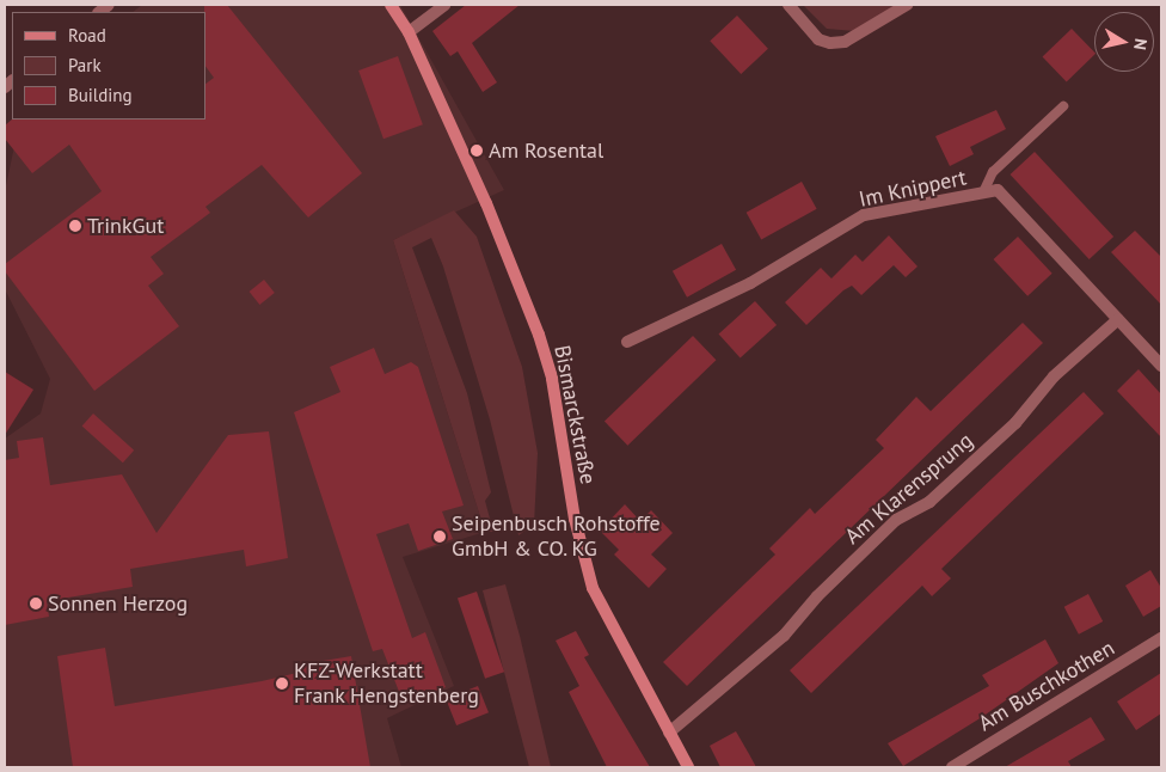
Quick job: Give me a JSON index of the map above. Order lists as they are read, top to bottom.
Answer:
{
  "streets": {
    "street": [
      "Im Knippert",
      "Bismarckstraße",
      "Am Klarensprung",
      "Am Buschkothen"
    ]
  },
  "crossings": [
    ["Im Knippert", "Am Klarensprung"],
    ["Bismarckstraße", "Am Klarensprung"]
  ],
  "places": [
    "Am Rosental",
    "TrinkGut",
    "Seipenbusch Rohstoffe GmbH & CO. KG",
    "Sonnen Herzog",
    "KFZ-Werkstatt Frank Hengstenberg"
  ],
  "legend": ["Road", "Park", "Building"],
  "north": "right"
}
